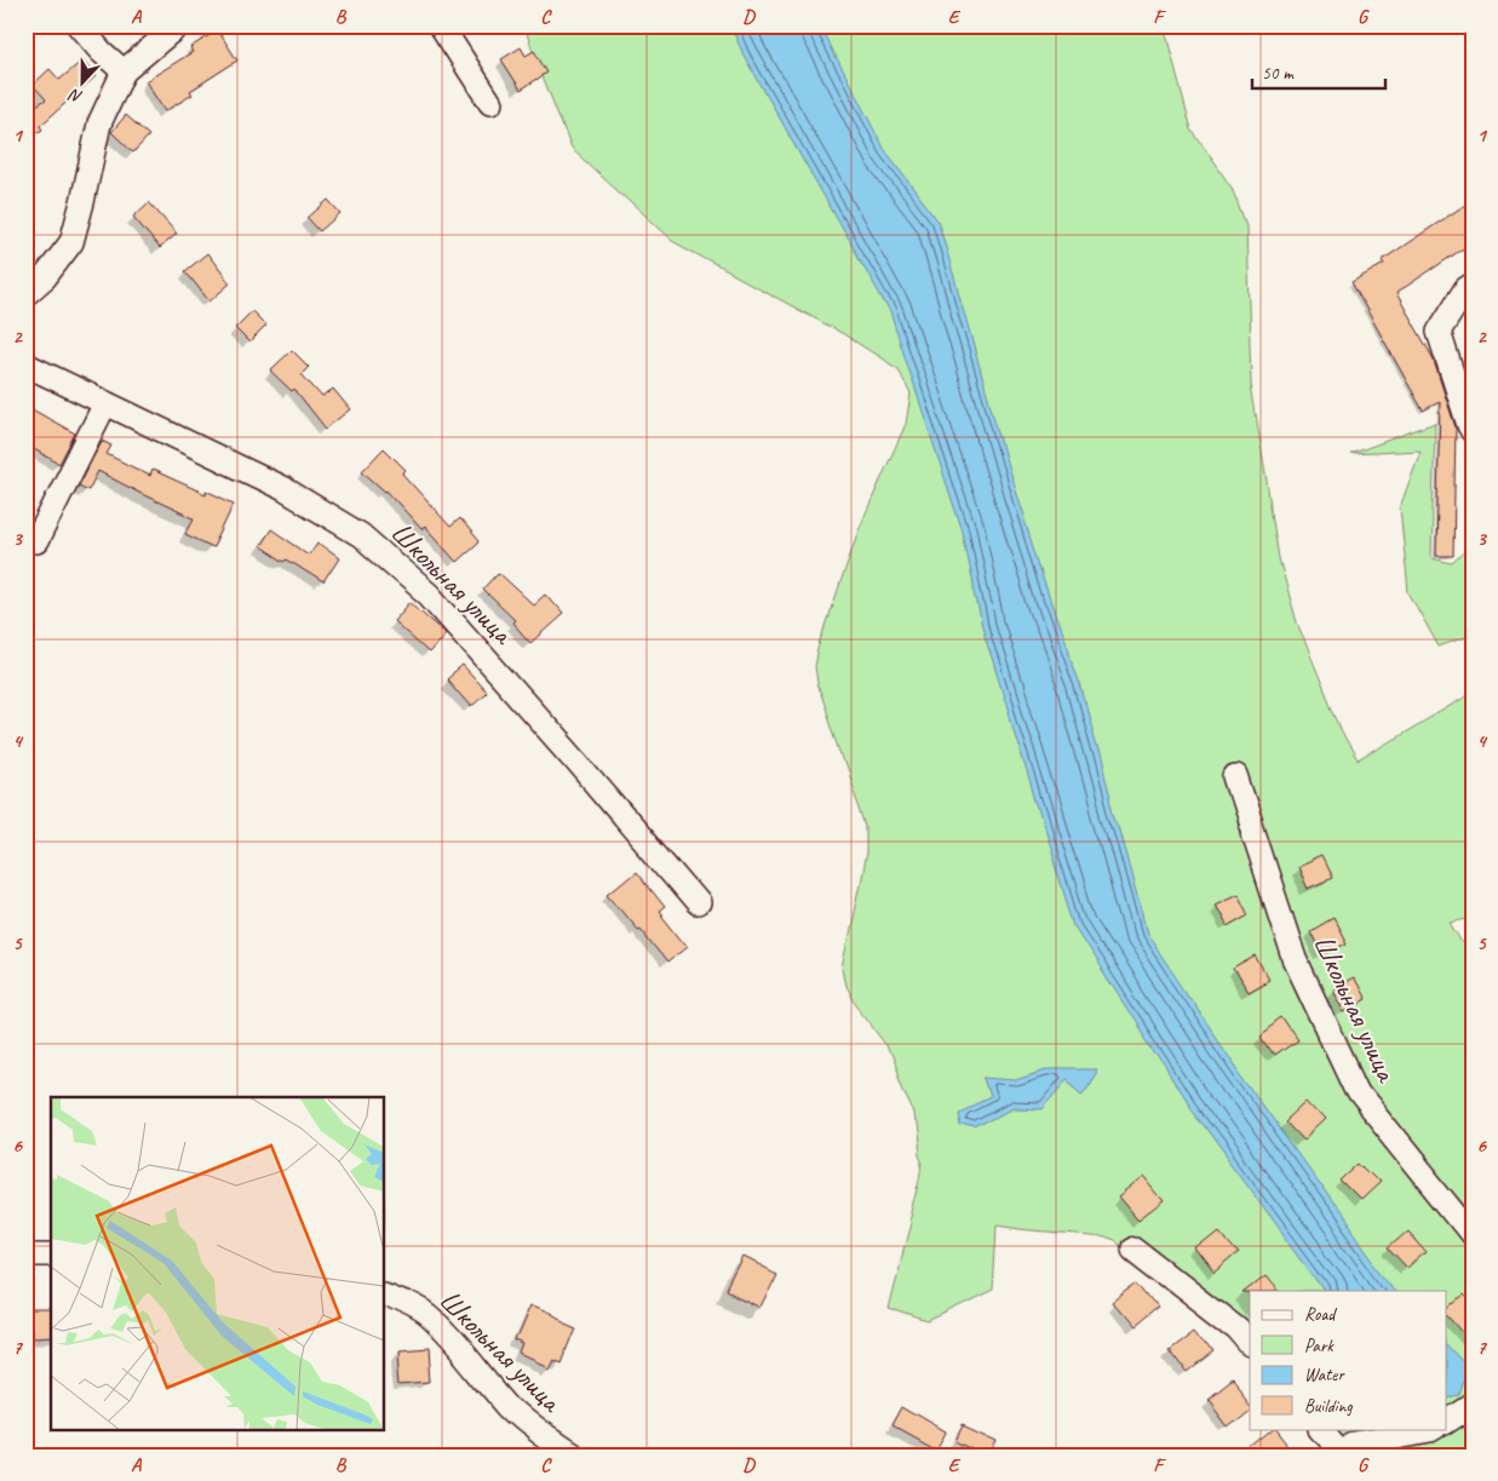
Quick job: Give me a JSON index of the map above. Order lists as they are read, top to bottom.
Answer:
{
  "streets": {
    "street": ["Школьная улица"]
  },
  "legend": [
    "Road",
    "Park",
    "Water",
    "Building"
  ],
  "scale_bar": "50 m",
  "north": "bottom",
  "grid": {
    "columns": [
      "A",
      "B",
      "C",
      "D",
      "E",
      "F",
      "G"
    ],
    "rows": [
      "1",
      "2",
      "3",
      "4",
      "5",
      "6",
      "7"
    ]
  }
}
